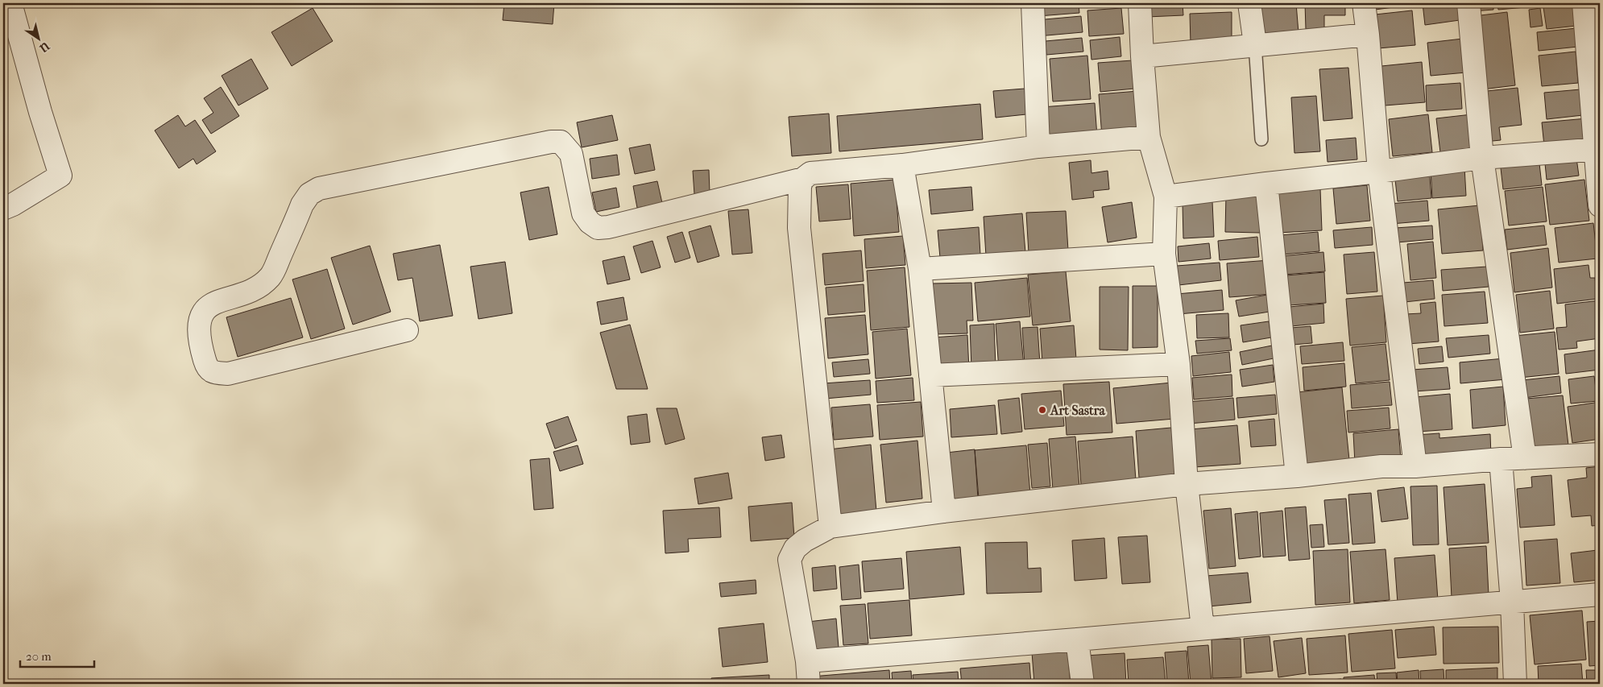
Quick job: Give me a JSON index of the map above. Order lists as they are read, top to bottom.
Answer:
{
  "places": ["Art Sastra"],
  "scale_bar": "20 m",
  "north": "bottom right"
}
